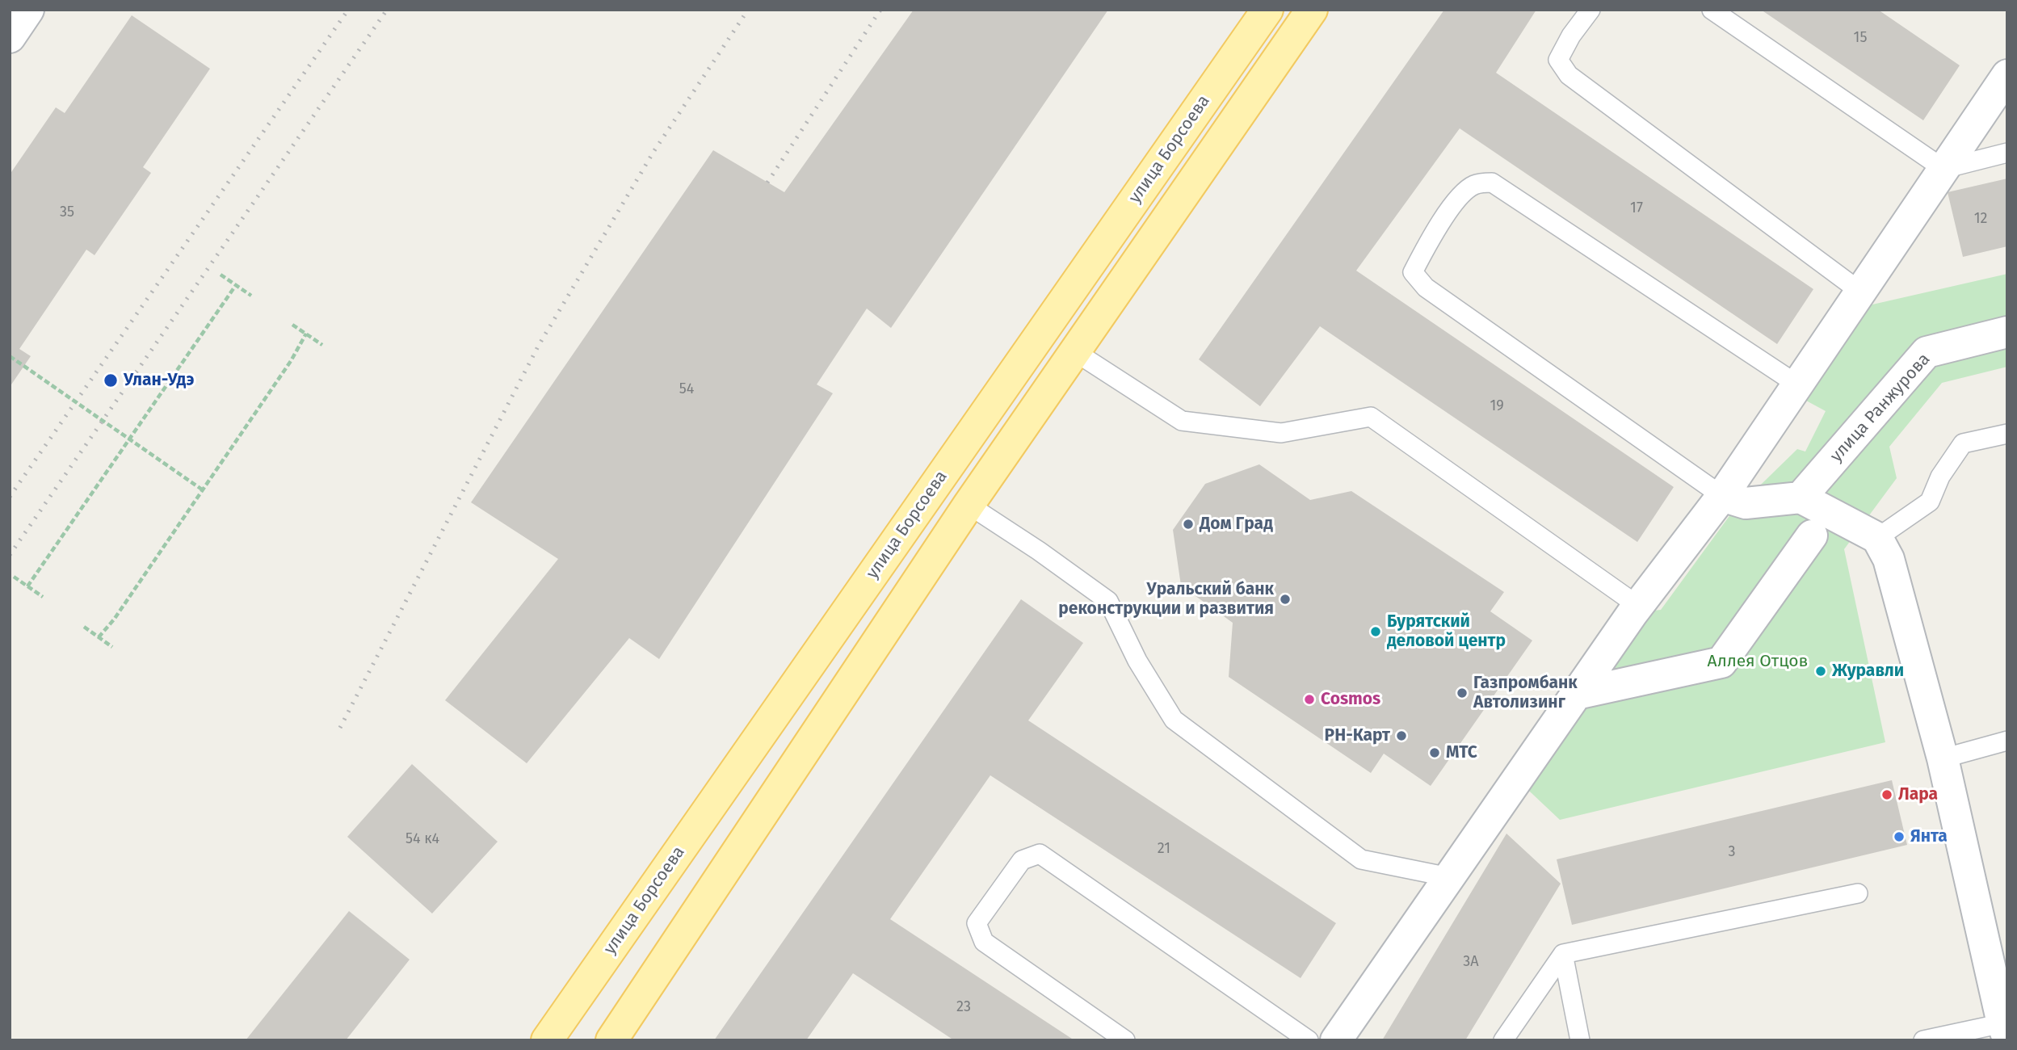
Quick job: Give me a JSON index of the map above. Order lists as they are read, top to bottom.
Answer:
{
  "streets": {
    "main road": ["улица Борсоева"],
    "street": ["улица Ранжурова"]
  },
  "parks": ["Аллея Отцов"],
  "places": [
    "Улан-Удэ",
    "Дом Град",
    "Уральский банк реконструкции и развития",
    "Бурятский деловой центр",
    "Журавли",
    "Газпромбанк Автолизинг",
    "Cosmos",
    "РН-Карт",
    "МТС",
    "Лара",
    "Янта"
  ],
  "house_numbers": [
    "15",
    "17",
    "35",
    "12",
    "54",
    "19",
    "54 к4",
    "21",
    "3",
    "3А",
    "23"
  ]
}
